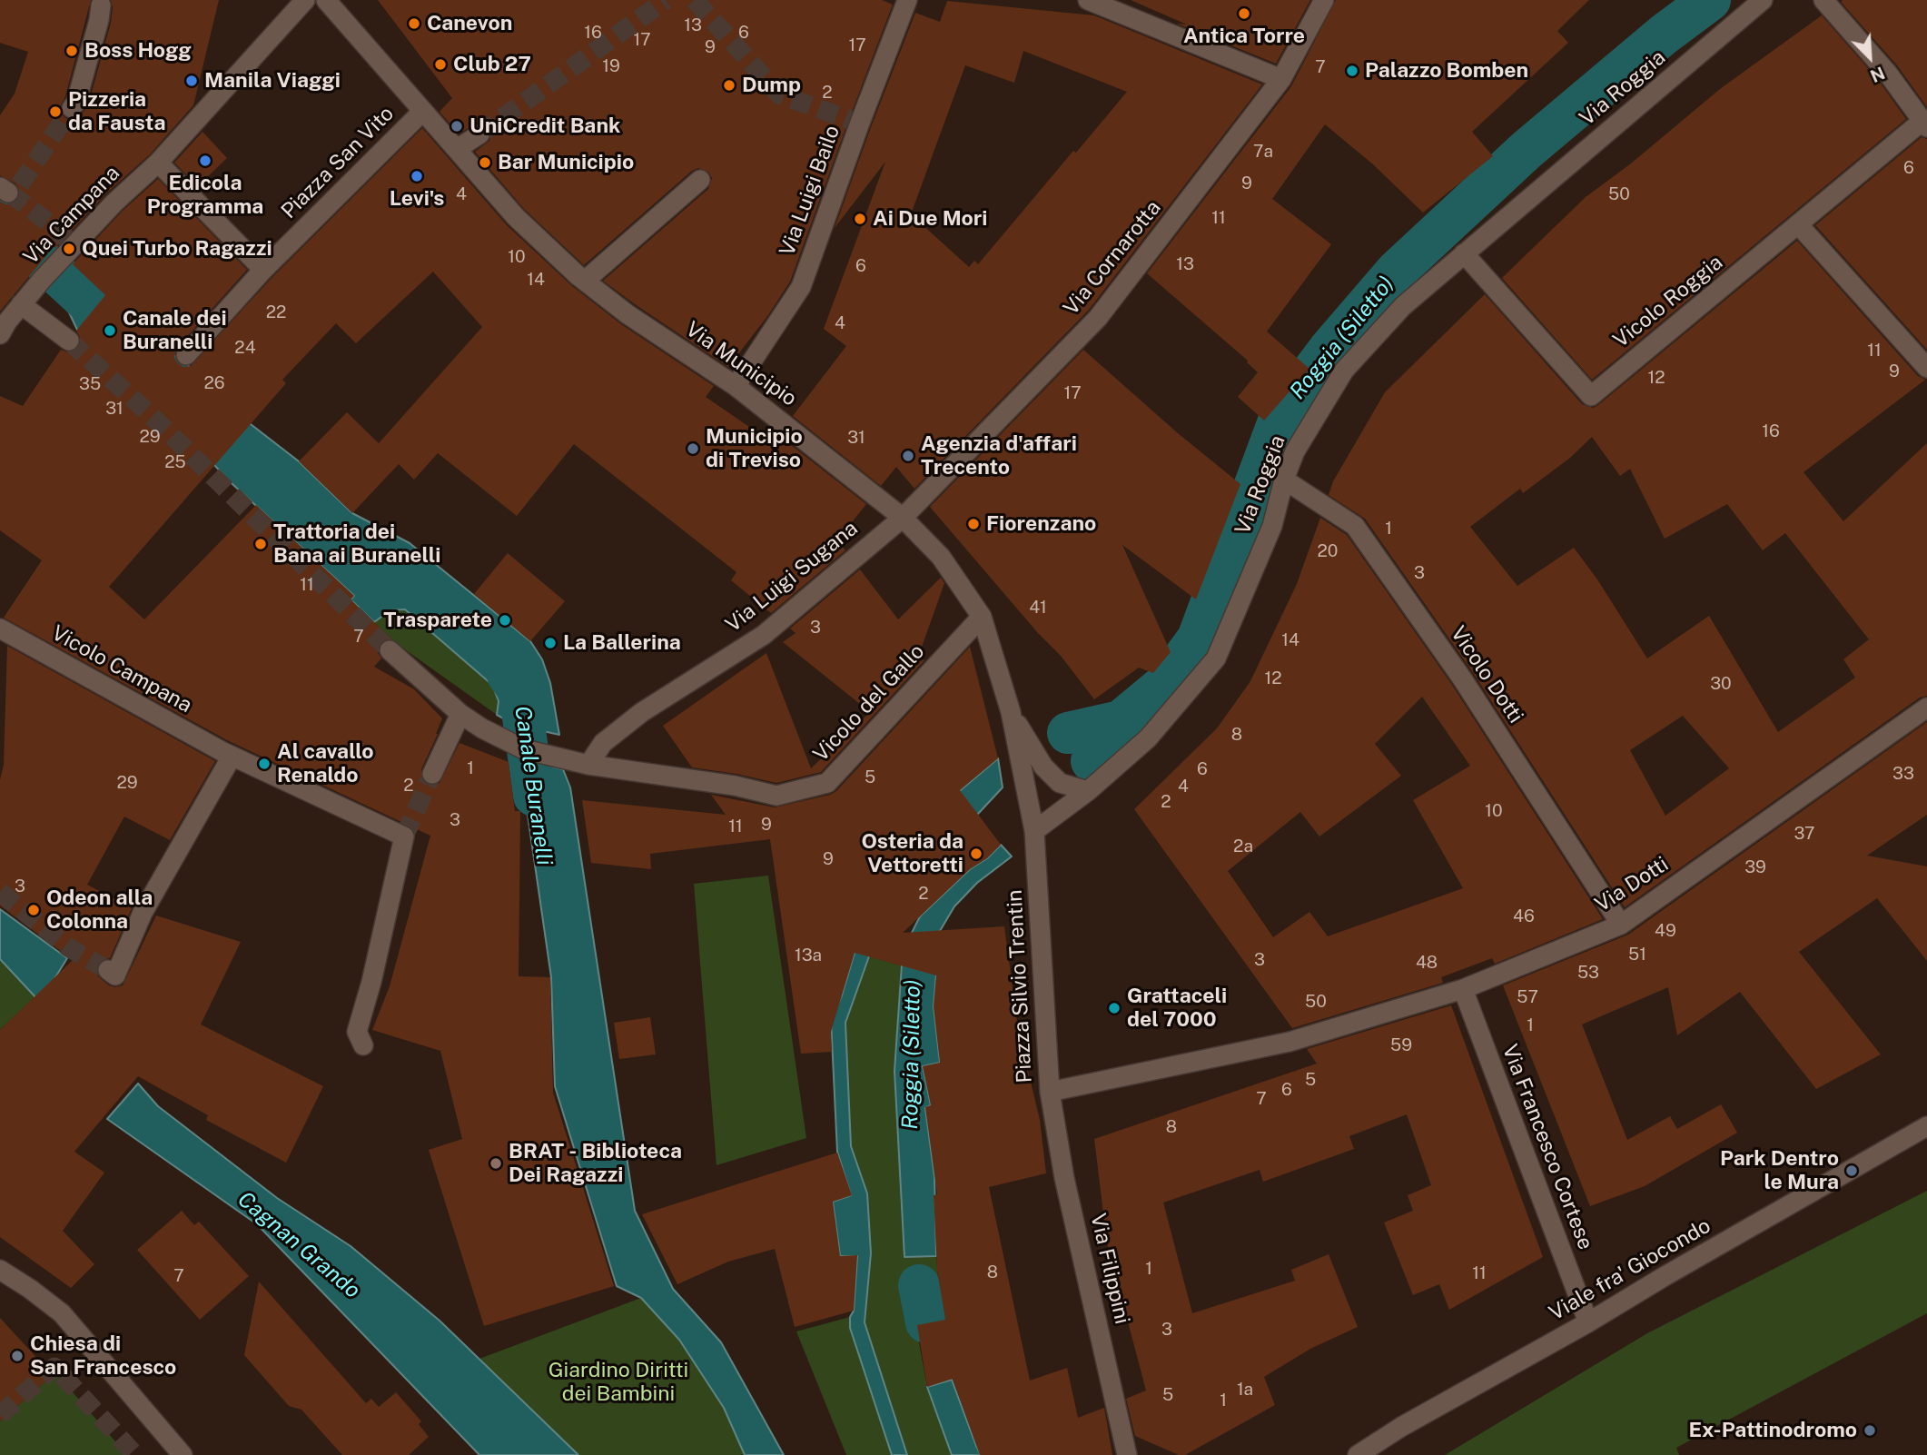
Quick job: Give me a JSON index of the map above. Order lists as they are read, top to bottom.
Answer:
{
  "streets": {
    "street": [
      "Via Roggia",
      "Piazza San Vito",
      "Via Luigi Bailo",
      "Via Campana",
      "Via Cornarotta",
      "Vicolo Roggia",
      "Via Municipio",
      "Via Luigi Sugana",
      "Vicolo Campana",
      "Vicolo Dotti",
      "Vicolo del Gallo",
      "Via Dotti",
      "Piazza Silvio Trentin",
      "Via Francesco Cortese",
      "Via Filippini",
      "Viale fra' Giocondo"
    ]
  },
  "crossings": [
    ["Via Roggia", "Vicolo Roggia"],
    ["Via Roggia", "Vicolo Dotti"],
    ["Via Roggia", "Piazza Silvio Trentin"],
    ["Piazza San Vito", "Via Municipio"],
    ["Via Luigi Bailo", "Via Municipio"],
    ["Via Cornarotta", "Via Municipio"],
    ["Via Cornarotta", "Via Luigi Sugana"],
    ["Via Municipio", "Via Luigi Sugana"],
    ["Via Municipio", "Vicolo del Gallo"],
    ["Via Municipio", "Piazza Silvio Trentin"],
    ["Via Luigi Sugana", "Vicolo del Gallo"],
    ["Vicolo Dotti", "Via Dotti"],
    ["Via Dotti", "Piazza Silvio Trentin"],
    ["Via Dotti", "Via Francesco Cortese"],
    ["Piazza Silvio Trentin", "Via Filippini"],
    ["Via Francesco Cortese", "Viale fra' Giocondo"]
  ],
  "water": ["Roggia (Siletto)", "Canale Buranelli", "Cagnan Grando"],
  "parks": ["Giardino Diritti dei Bambini"],
  "places": [
    "Antica Torre",
    "Canevon",
    "Boss Hogg",
    "Club 27",
    "Palazzo Bomben",
    "Manila Viaggi",
    "Dump",
    "Pizzeria da Fausta",
    "UniCredit Bank",
    "Edicola Programma",
    "Bar Municipio",
    "Levi's",
    "Ai Due Mori",
    "Quei Turbo Ragazzi",
    "Canale dei Buranelli",
    "Municipio di Treviso",
    "Agenzia d'affari Trecento",
    "Fiorenzano",
    "Trattoria dei Bana ai Buranelli",
    "Trasparete",
    "La Ballerina",
    "Al cavallo Renaldo",
    "Osteria da Vettoretti",
    "Odeon alla Colonna",
    "Grattaceli del 7000",
    "BRAT - Biblioteca Dei Ragazzi",
    "Park Dentro le Mura",
    "Chiesa di San Francesco",
    "Ex-Pattinodromo"
  ],
  "house_numbers": [
    "13",
    "16",
    "6",
    "17",
    "17",
    "9",
    "19",
    "7",
    "2",
    "7a",
    "6",
    "9",
    "4",
    "50",
    "11",
    "10",
    "13",
    "6",
    "14",
    "22",
    "4",
    "24",
    "11",
    "9",
    "12",
    "26",
    "35",
    "17",
    "31",
    "16",
    "29",
    "31",
    "25",
    "1",
    "20",
    "3",
    "11",
    "41",
    "3",
    "7",
    "14",
    "12",
    "30",
    "8",
    "1",
    "6",
    "33",
    "5",
    "29",
    "2",
    "4",
    "2",
    "10",
    "3",
    "9",
    "11",
    "37",
    "2a",
    "9",
    "39",
    "3",
    "2",
    "46",
    "49",
    "51",
    "13a",
    "3",
    "48",
    "53",
    "57",
    "50",
    "1",
    "59",
    "5",
    "6",
    "7",
    "8",
    "1",
    "8",
    "11",
    "7",
    "3",
    "1a",
    "5",
    "1"
  ],
  "north": "bottom right"
}
